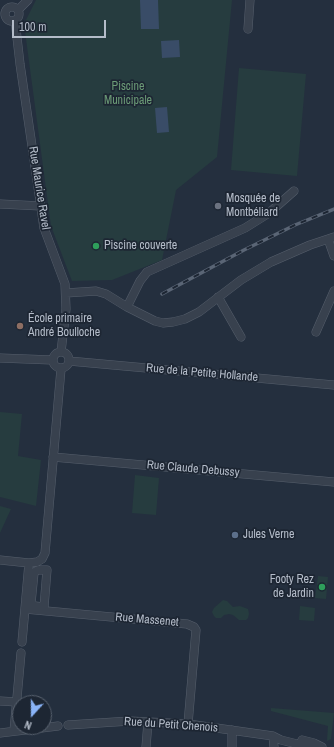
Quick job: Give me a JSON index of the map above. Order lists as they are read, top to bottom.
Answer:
{
  "streets": {
    "street": [
      "Rue Maurice Ravel",
      "Rue de la Petite Hollande",
      "Rue Claude Debussy",
      "Rue Massenet",
      "Rue du Petit Chenois"
    ]
  },
  "crossings": [
    ["Rue Maurice Ravel", "Rue de la Petite Hollande"],
    ["Rue Massenet", "Rue du Petit Chenois"]
  ],
  "parks": ["Piscine Municipale"],
  "places": [
    "Mosquée de Montbéliard",
    "Piscine couverte",
    "École primaire André Boulloche",
    "Jules Verne",
    "Footy Rez de Jardin"
  ],
  "scale_bar": "100 m",
  "north": "bottom"
}
